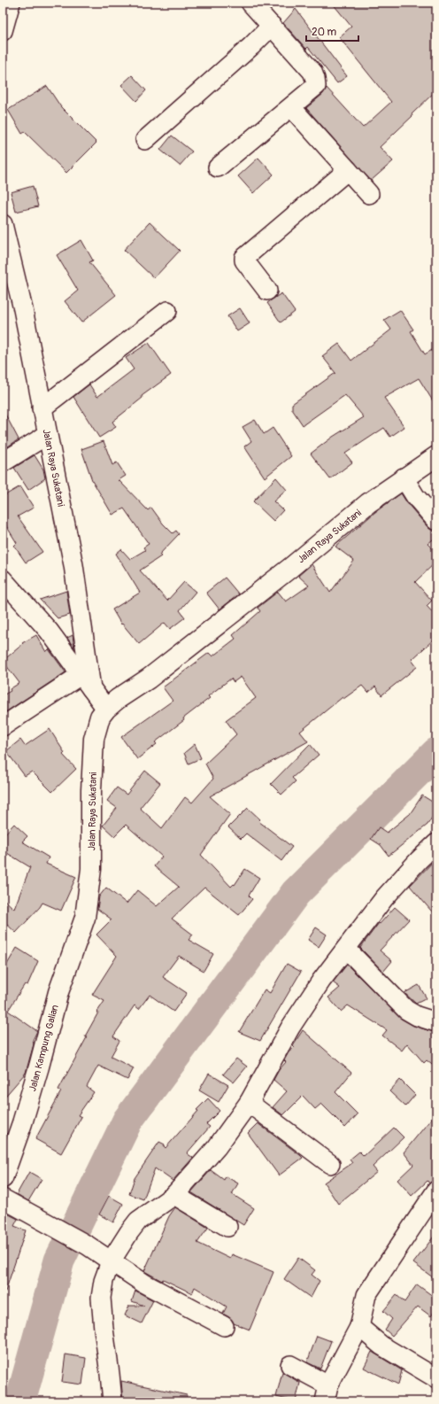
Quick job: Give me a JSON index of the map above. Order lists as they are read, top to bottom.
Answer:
{
  "streets": {
    "main road": ["Jalan Raya Sukatani", "Jalan Kampung Galian"]
  },
  "crossings": [
    ["Jalan Raya Sukatani", "Jalan Kampung Galian"]
  ],
  "scale_bar": "20 m"
}
